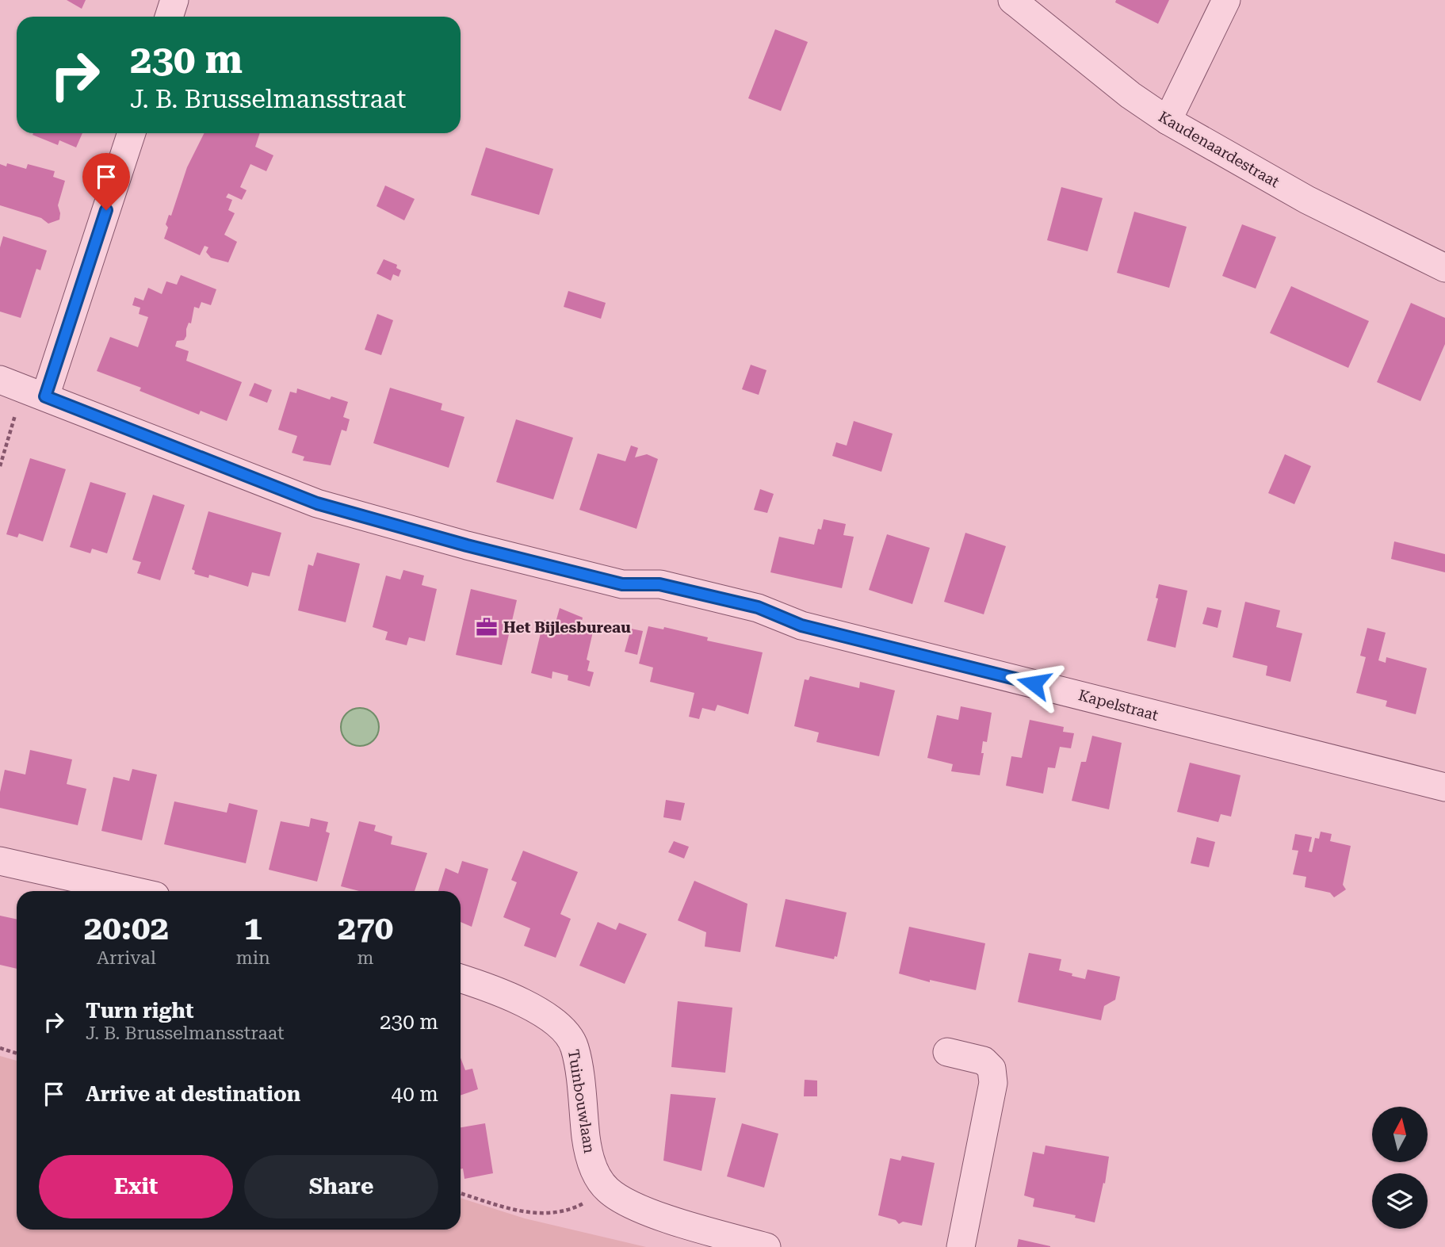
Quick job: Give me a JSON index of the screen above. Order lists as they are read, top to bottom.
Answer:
{
  "streets": {
    "street": ["Kaudenaardestraat", "Kapelstraat", "Tuinbouwlaan"]
  },
  "places": {
    "office": ["Het Bijlesbureau"]
  },
  "north": "top",
  "page": {
    "turn": ["230 m", "J. B. Brusselmansstraat"],
    "eta": [
      "20:02",
      "Arrival",
      "1",
      "min",
      "270",
      "m"
    ],
    "list": [
      {
        "name": "Turn right",
        "note": "J. B. Brusselmansstraat",
        "value": "230 m"
      },
      {
        "name": "Arrive at destination",
        "value": "40 m"
      }
    ],
    "buttons": ["Exit", "Share"]
  }
}
